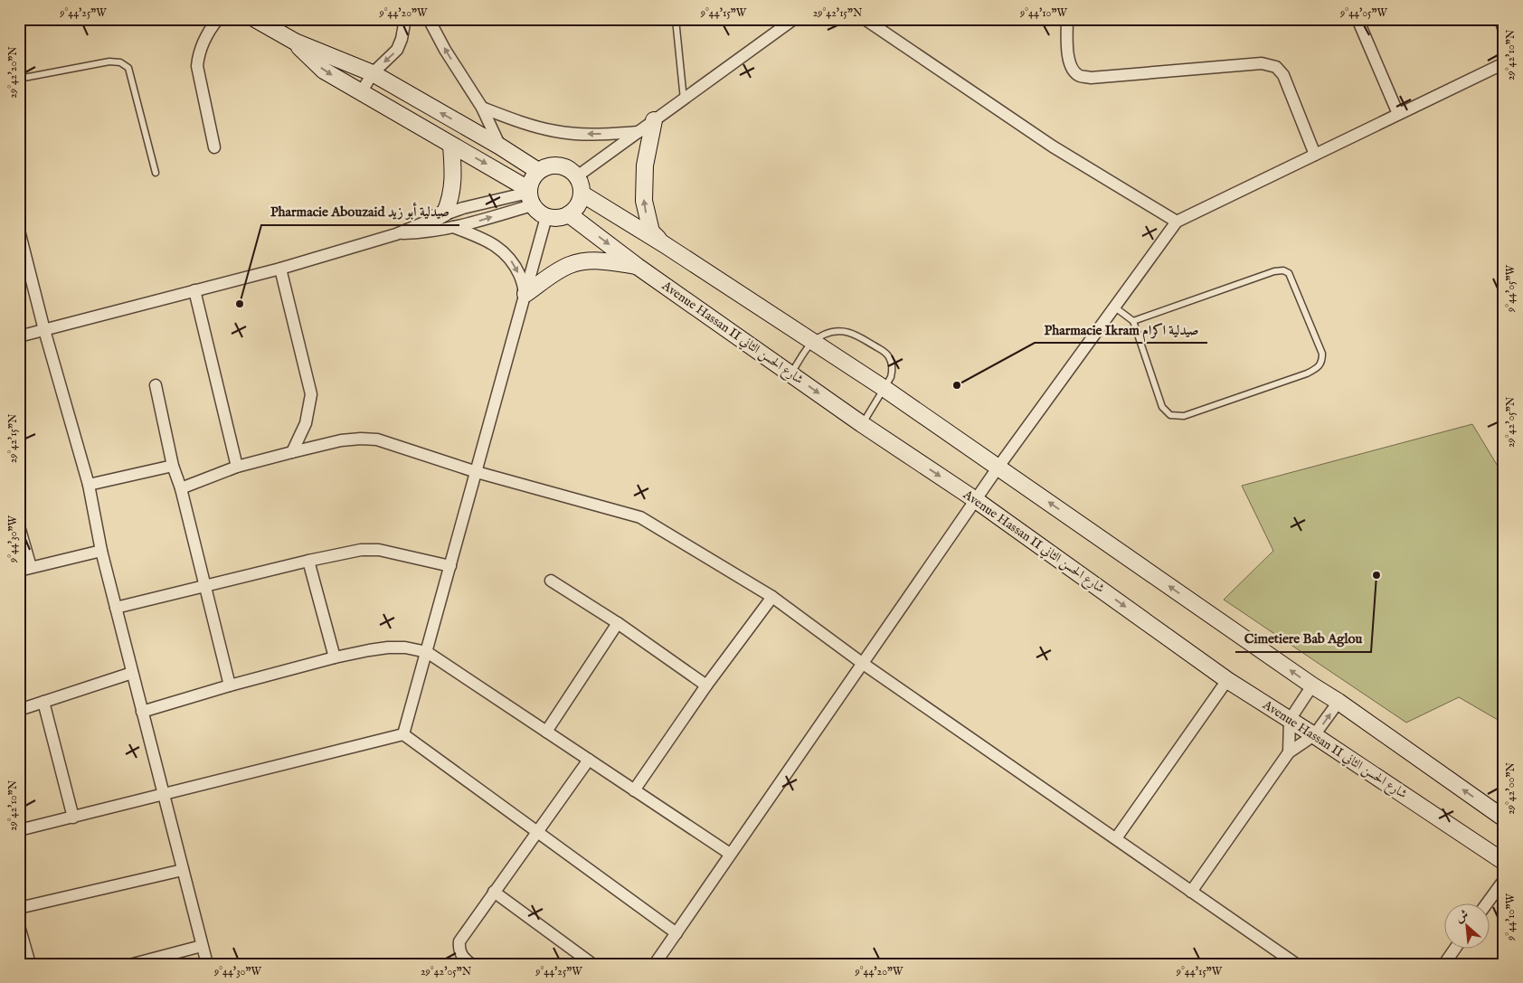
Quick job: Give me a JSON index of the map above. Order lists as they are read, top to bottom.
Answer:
{
  "streets": {
    "street": ["Avenue Hassan II شارع الحسن الثاني"]
  },
  "places": ["Pharmacie Abouzaid صيدلية أبو زيد", "Pharmacie Ikram صيدلية اكرام", "Cimetiere Bab Aglou"],
  "north": "top left",
  "coordinates": [
    "9°44'25\"W",
    "9°44'20\"W",
    "9°44'15\"W",
    "29°42'15\"N",
    "9°44'10\"W",
    "9°44'05\"W",
    "29°42'10\"N",
    "29°42'20\"N",
    "29°42'05\"N",
    "9°44'30\"W",
    "29°42'00\"N"
  ]
}
